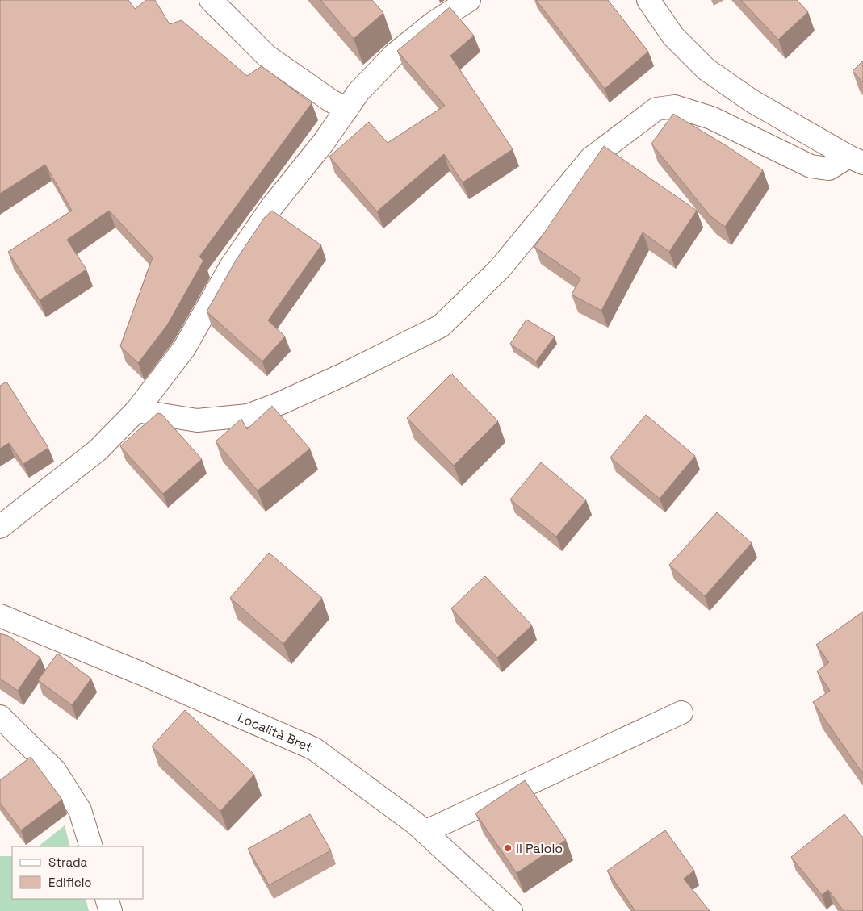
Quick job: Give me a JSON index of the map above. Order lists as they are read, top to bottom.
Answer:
{
  "streets": {
    "street": ["Località Bret"]
  },
  "places": ["Il Paiolo"],
  "legend": ["Strada", "Edificio"]
}
